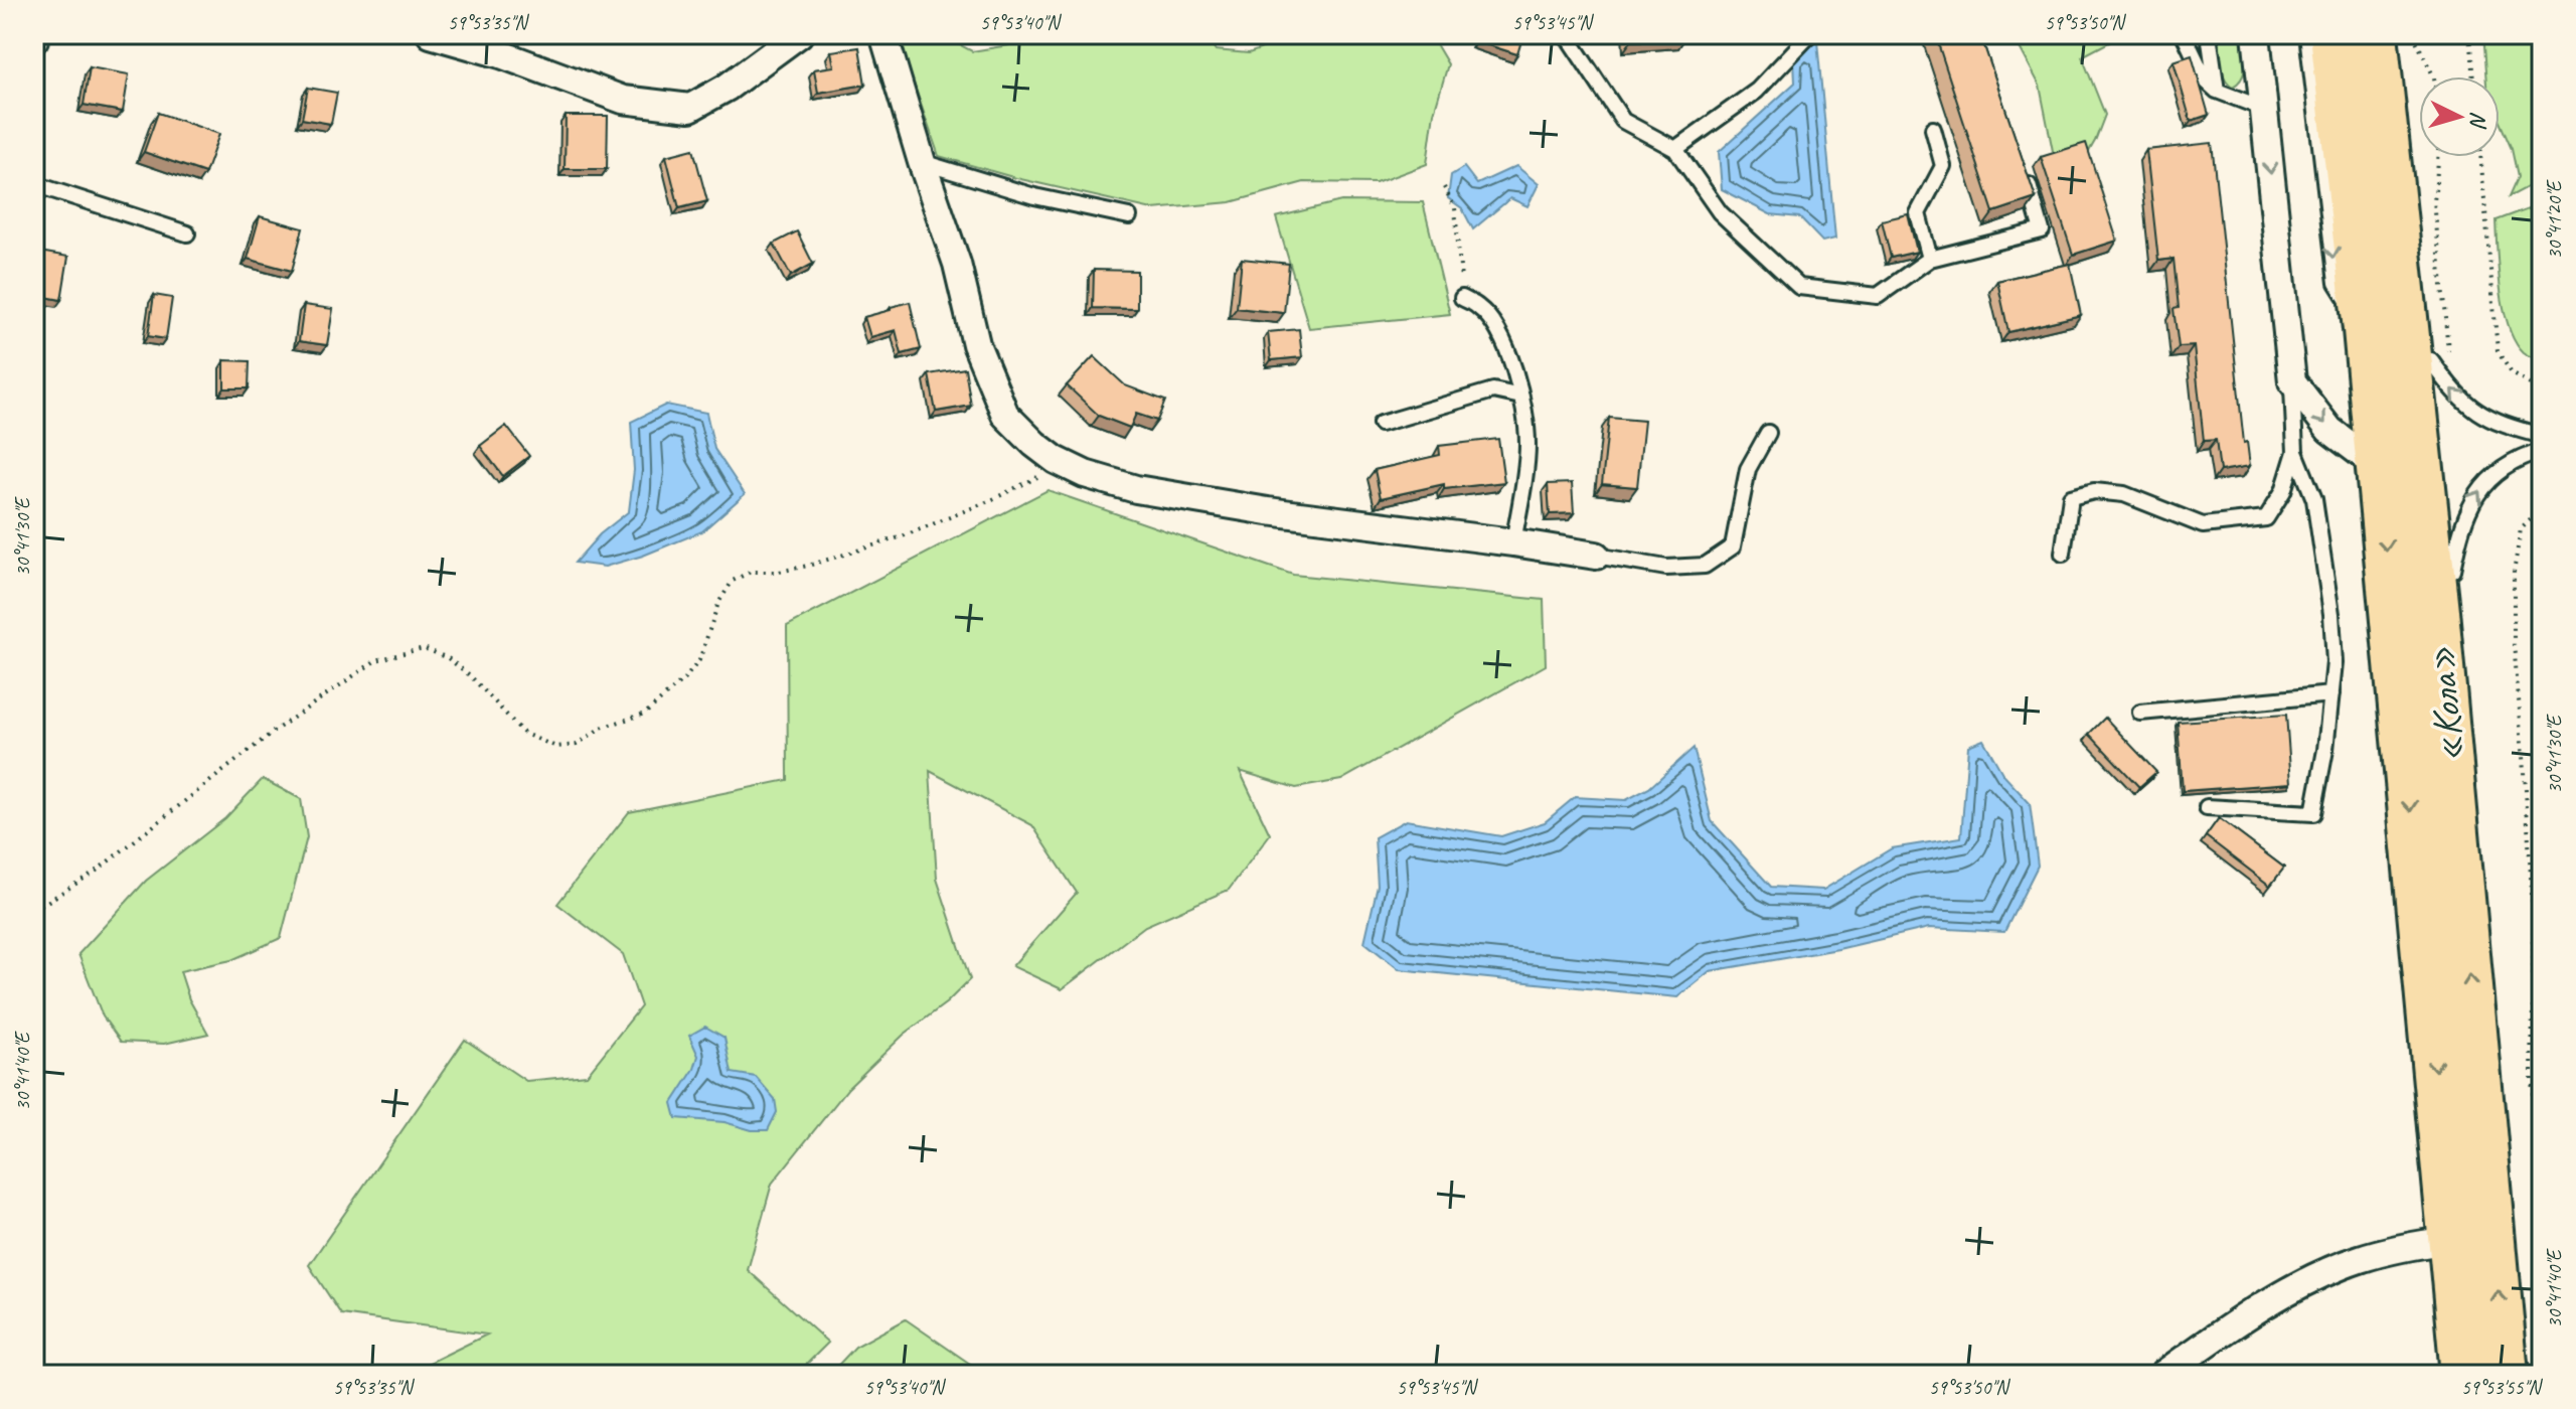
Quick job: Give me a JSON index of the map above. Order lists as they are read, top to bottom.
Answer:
{
  "streets": {
    "highway": ["«Кола»"]
  },
  "north": "right",
  "coordinates": [
    "59°53'35\"N",
    "59°53'40\"N",
    "59°53'45\"N",
    "59°53'50\"N",
    "30°41'20\"E",
    "30°41'30\"E",
    "30°41'40\"E",
    "59°53'55\"N"
  ]
}
